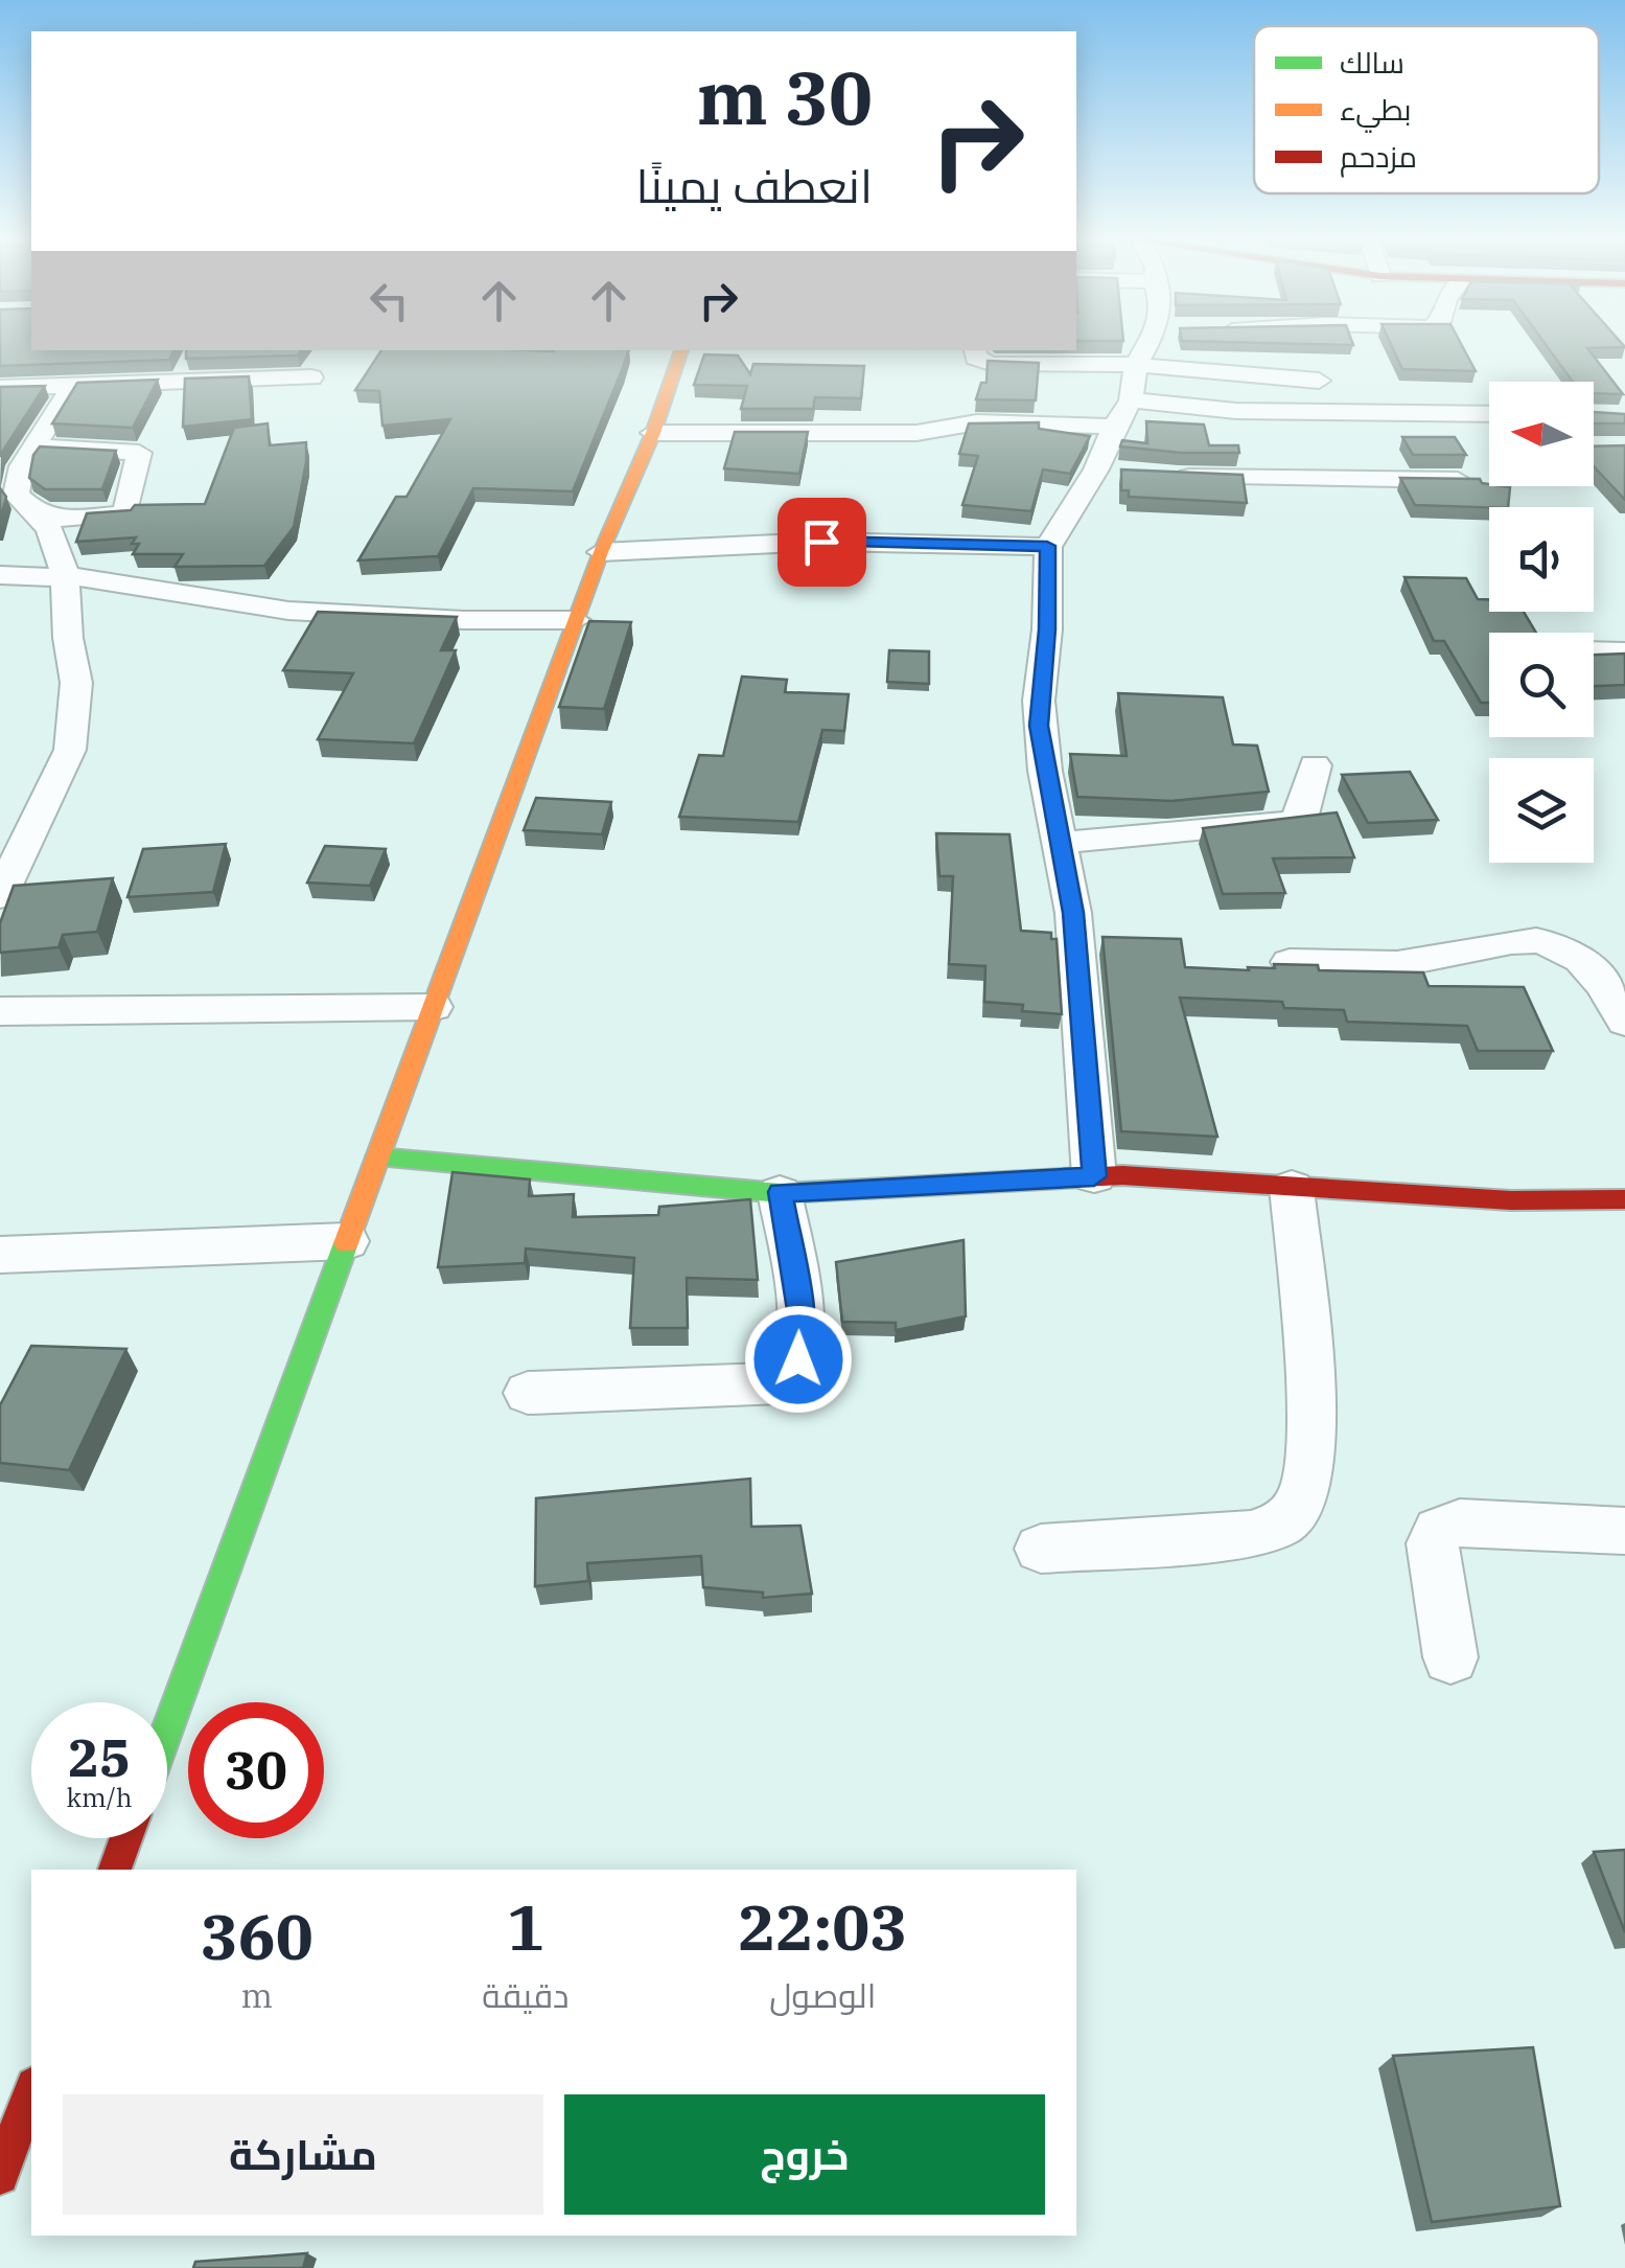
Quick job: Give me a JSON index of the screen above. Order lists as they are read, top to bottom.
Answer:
{
  "legend": ["سالك", "بطيء", "مزدحم"],
  "north": "left",
  "page": {
    "turn": ["30 m", "انعطف يمينًا"],
    "speed": "25 km/h",
    "limit": "30",
    "eta": [
      "22:03",
      "الوصول",
      "1",
      "دقيقة",
      "360",
      "m"
    ],
    "buttons": ["خروج", "مشاركة"]
  }
}
